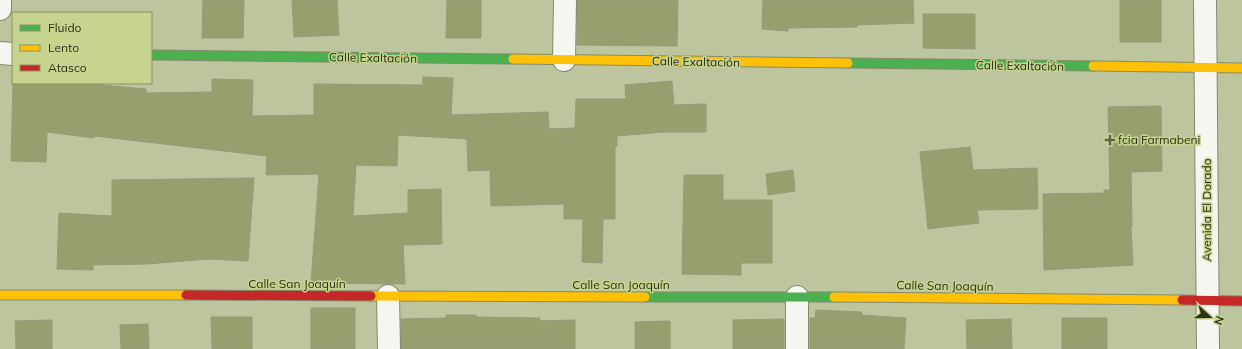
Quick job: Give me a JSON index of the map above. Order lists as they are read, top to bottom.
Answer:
{
  "streets": {
    "street": ["Calle Exaltación", "Avenida El Dorado", "Calle San Joaquín"]
  },
  "crossings": [
    ["Calle Exaltación", "Avenida El Dorado"],
    ["Avenida El Dorado", "Calle San Joaquín"]
  ],
  "places": {
    "health": ["fcia Farmabeni"]
  },
  "legend": ["Fluido", "Lento", "Atasco"],
  "north": "right"
}
